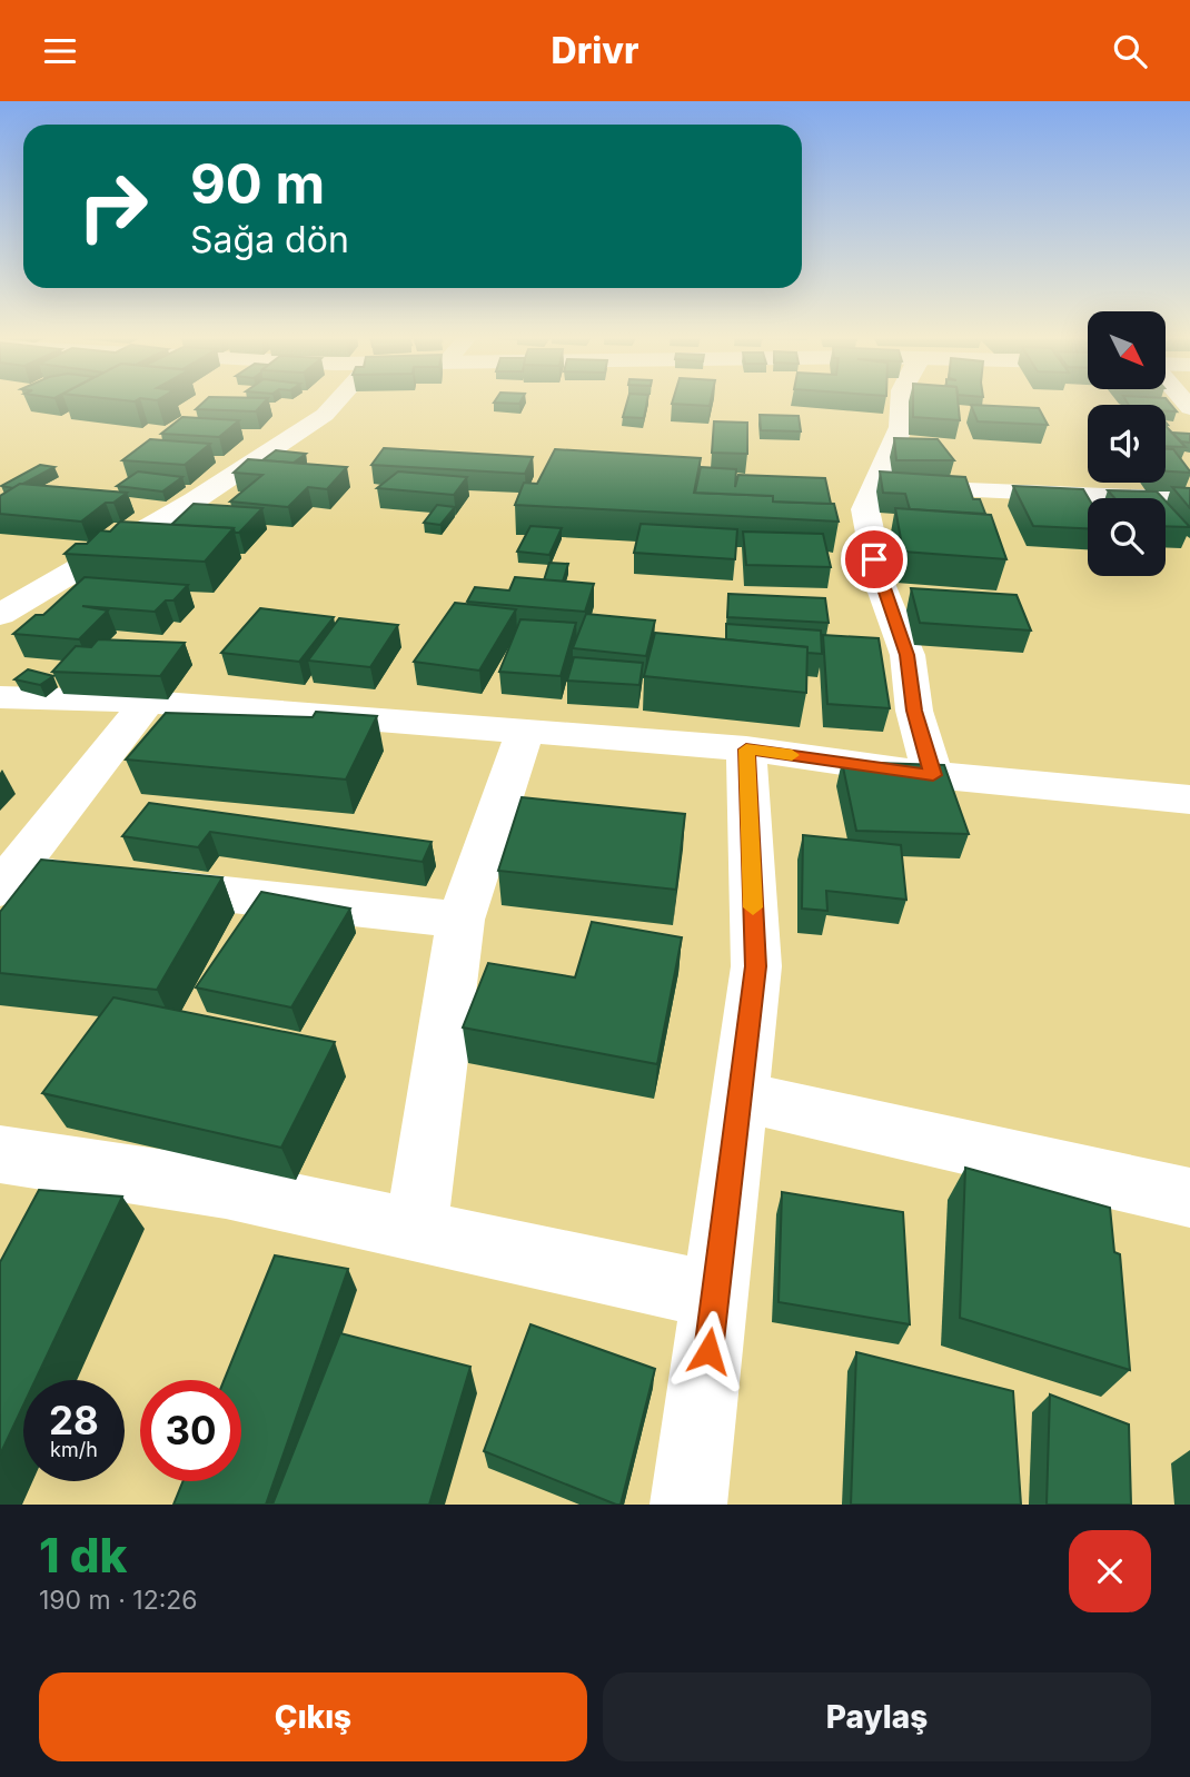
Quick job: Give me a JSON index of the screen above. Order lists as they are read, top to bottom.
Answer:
{
  "north": "bottom right",
  "page": {
    "header": "Drivr",
    "turn": ["90 m", "Sağa dön"],
    "speed": "28 km/h",
    "limit": "30",
    "heading": ["1 dk", "190 m · 12:26"],
    "buttons": ["Çıkış", "Paylaş"]
  }
}
